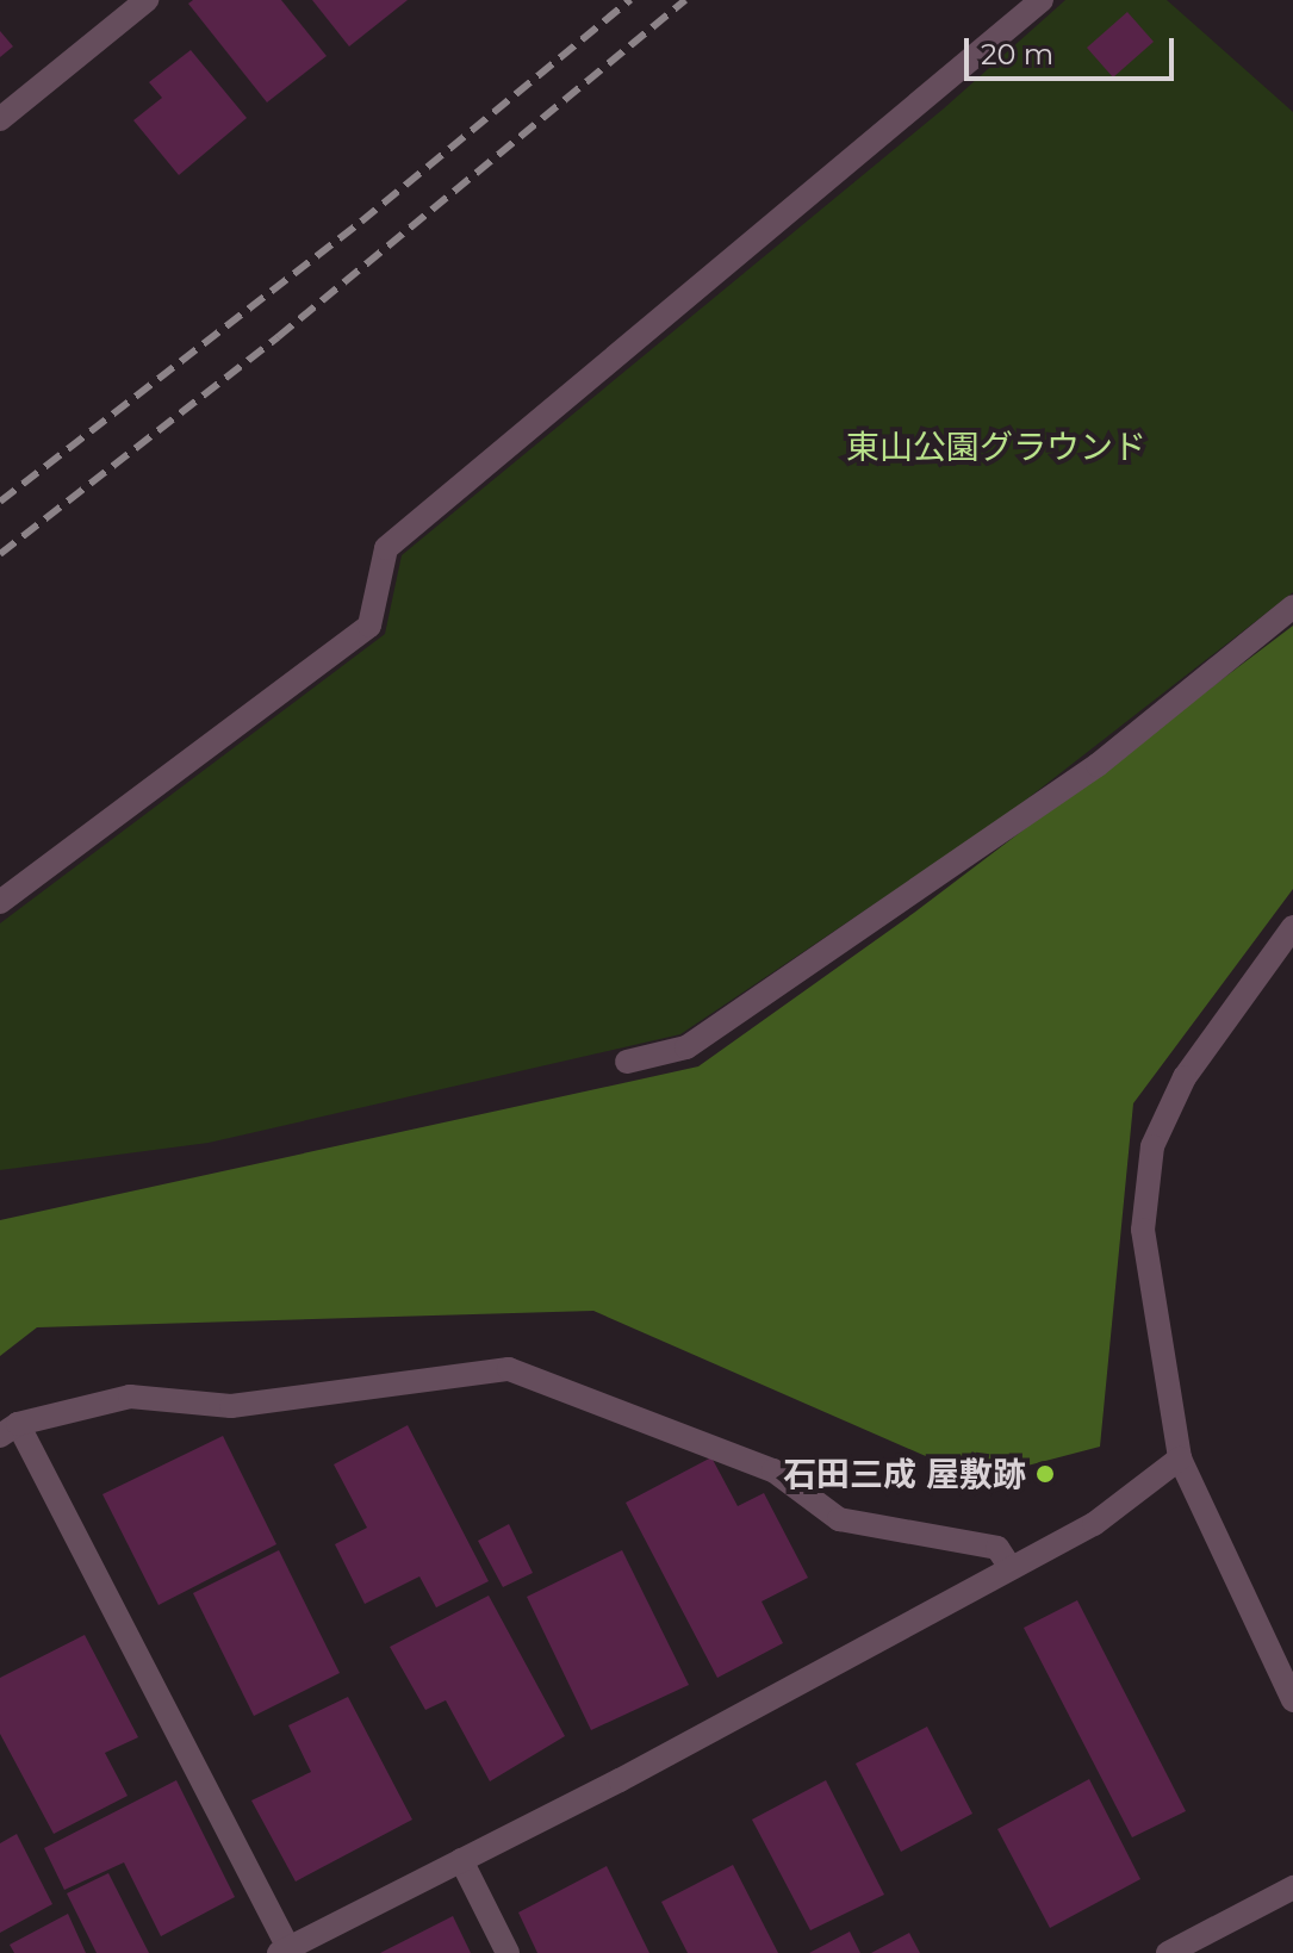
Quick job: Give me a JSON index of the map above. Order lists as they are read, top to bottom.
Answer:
{
  "parks": ["東山公園グラウンド"],
  "places": ["石田三成 屋敷跡"],
  "scale_bar": "20 m"
}
